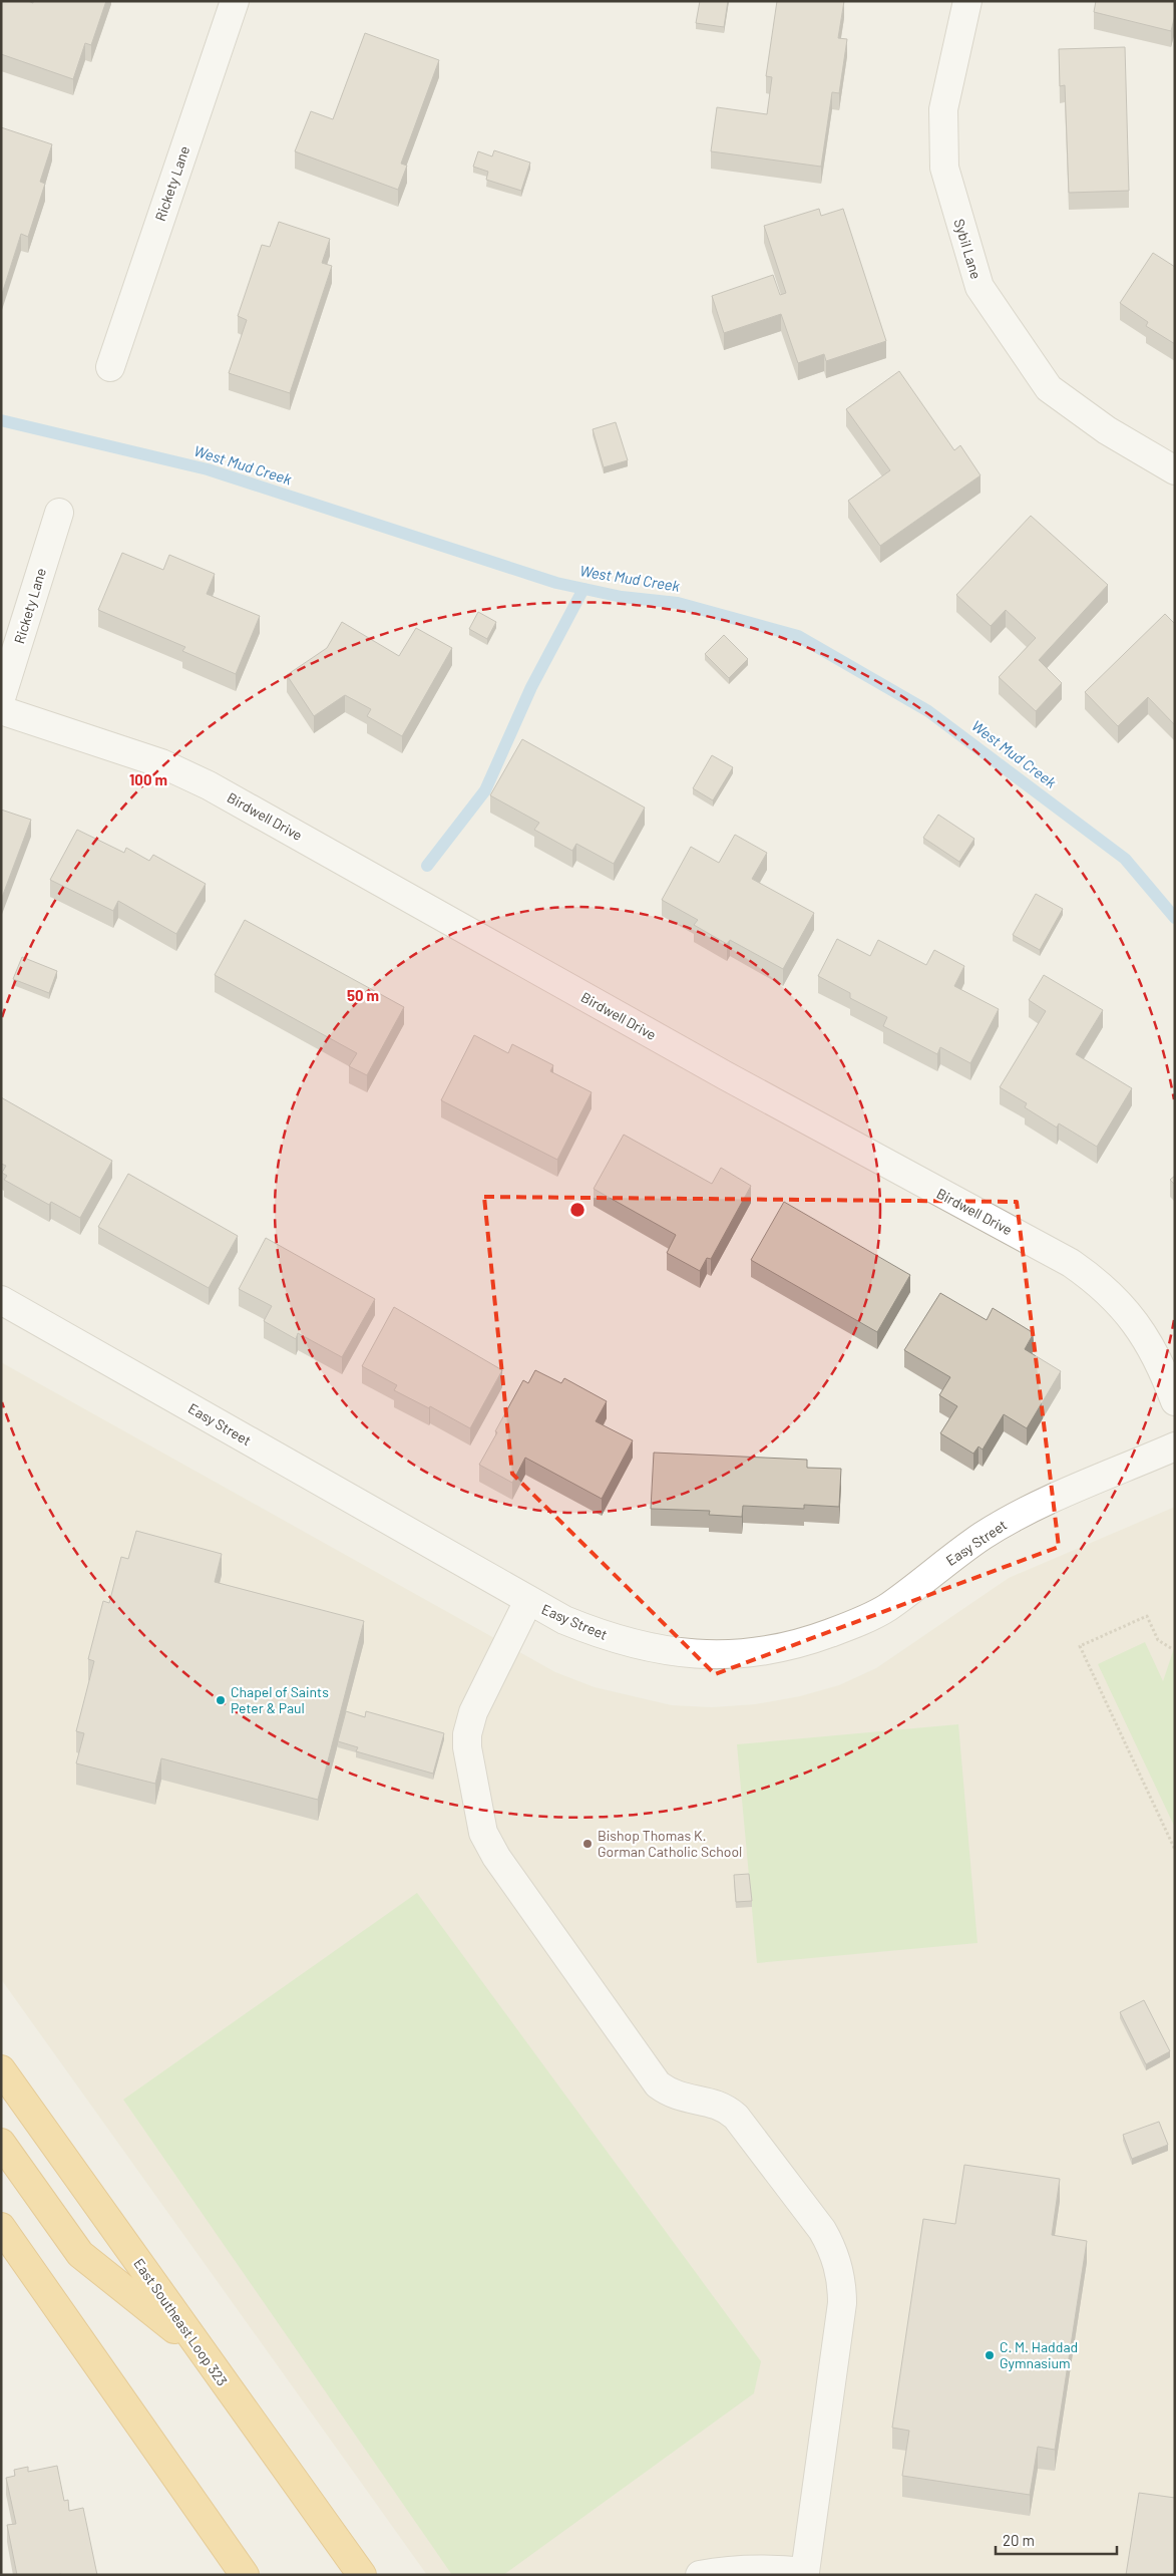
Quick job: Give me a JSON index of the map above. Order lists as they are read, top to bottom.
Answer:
{
  "streets": {
    "highway": ["East Southeast Loop 323"],
    "street": [
      "Rickety Lane",
      "Sybil Lane",
      "Birdwell Drive",
      "Easy Street"
    ]
  },
  "water": ["West Mud Creek"],
  "places": ["Chapel of Saints Peter & Paul", "Bishop Thomas K. Gorman Catholic School", "C. M. Haddad Gymnasium"],
  "scale_bar": "20 m",
  "rings": ["100 m", "50 m"]
}
